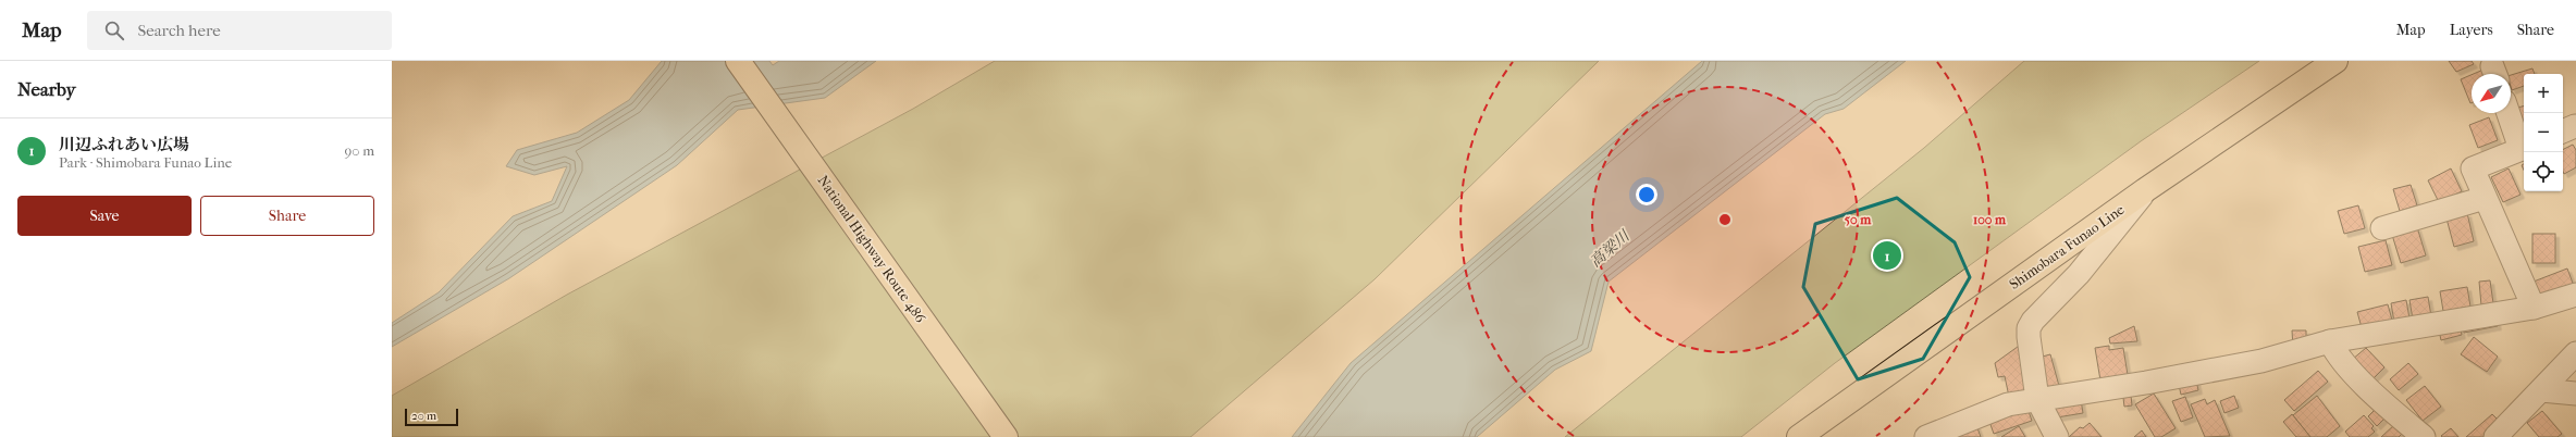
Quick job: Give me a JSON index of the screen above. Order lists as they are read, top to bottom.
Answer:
{
  "streets": {
    "main road": ["Shimobara Funao Line", "National Highway Route 486"]
  },
  "water": ["高梁川"],
  "scale_bar": "20 m",
  "north": "bottom left",
  "page": {
    "header": "Map",
    "search": "Search here",
    "nav": ["Map", "Layers", "Share"],
    "heading": "Nearby",
    "map_buttons": ["+", "−"],
    "list": [
      {
        "mark": "1",
        "name": "川辺ふれあい広場",
        "note": "Park · Shimobara Funao Line",
        "value": "90 m"
      }
    ],
    "buttons": ["Save", "Share"],
    "pins": "1",
    "scale": "20 m"
  },
  "rings": ["50 m", "100 m"]
}
